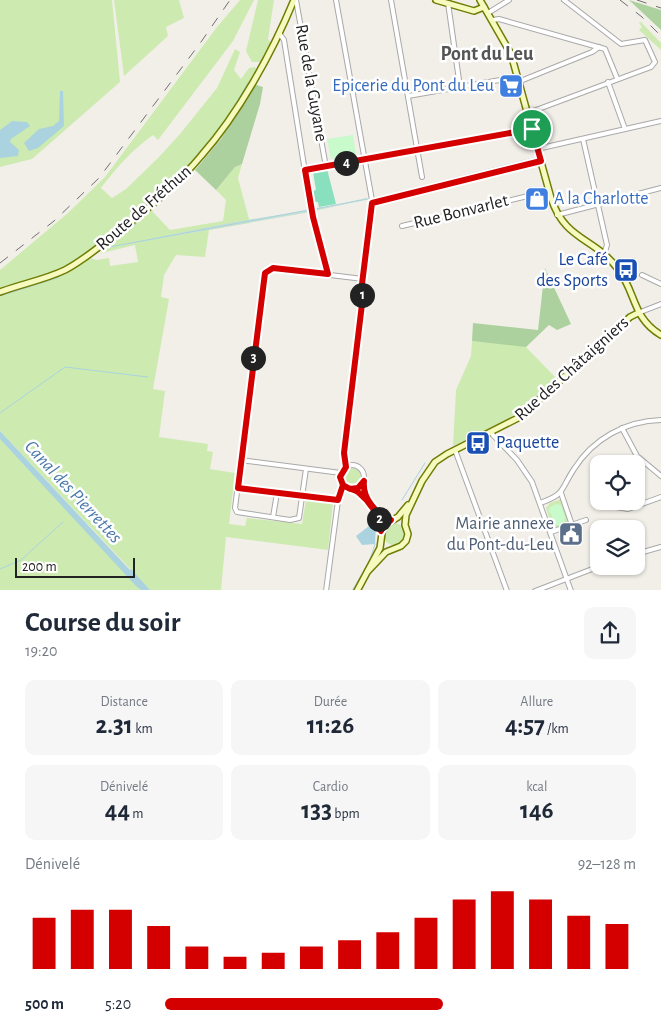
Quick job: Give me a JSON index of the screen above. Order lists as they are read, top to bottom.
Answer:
{
  "streets": {
    "street": [
      "Rue de la Guyane",
      "Route de Fréthun",
      "Rue Bonvarlet",
      "Rue des Châtaigniers"
    ]
  },
  "crossings": [
    ["Rue de la Guyane", "Route de Fréthun"]
  ],
  "districts": ["Pont du Leu"],
  "water": ["Canal des Pierrettes"],
  "places": {
    "supermarket": ["Epicerie du Pont du Leu"],
    "shop": ["A la Charlotte"],
    "bus stop": ["Le Café des Sports", "Paquette"],
    "public building": ["Mairie annexe du Pont-du-Leu"]
  },
  "scale_bar": "200 m",
  "page": {
    "pins": [
      "4",
      "1",
      "3",
      "2"
    ],
    "scale": "200 m",
    "heading": ["Course du soir", "19:20"],
    "stats": [
      ["Distance", "2.31 km"],
      ["Durée", "11:26"],
      ["Allure", "4:57 /km"],
      ["Dénivelé", "44 m"],
      ["Cardio", "133 bpm"],
      ["kcal", "146"]
    ],
    "chart": ["Dénivelé", "92–128 m"],
    "list": [
      {
        "name": "500 m",
        "note": "5:20"
      }
    ]
  }
}
